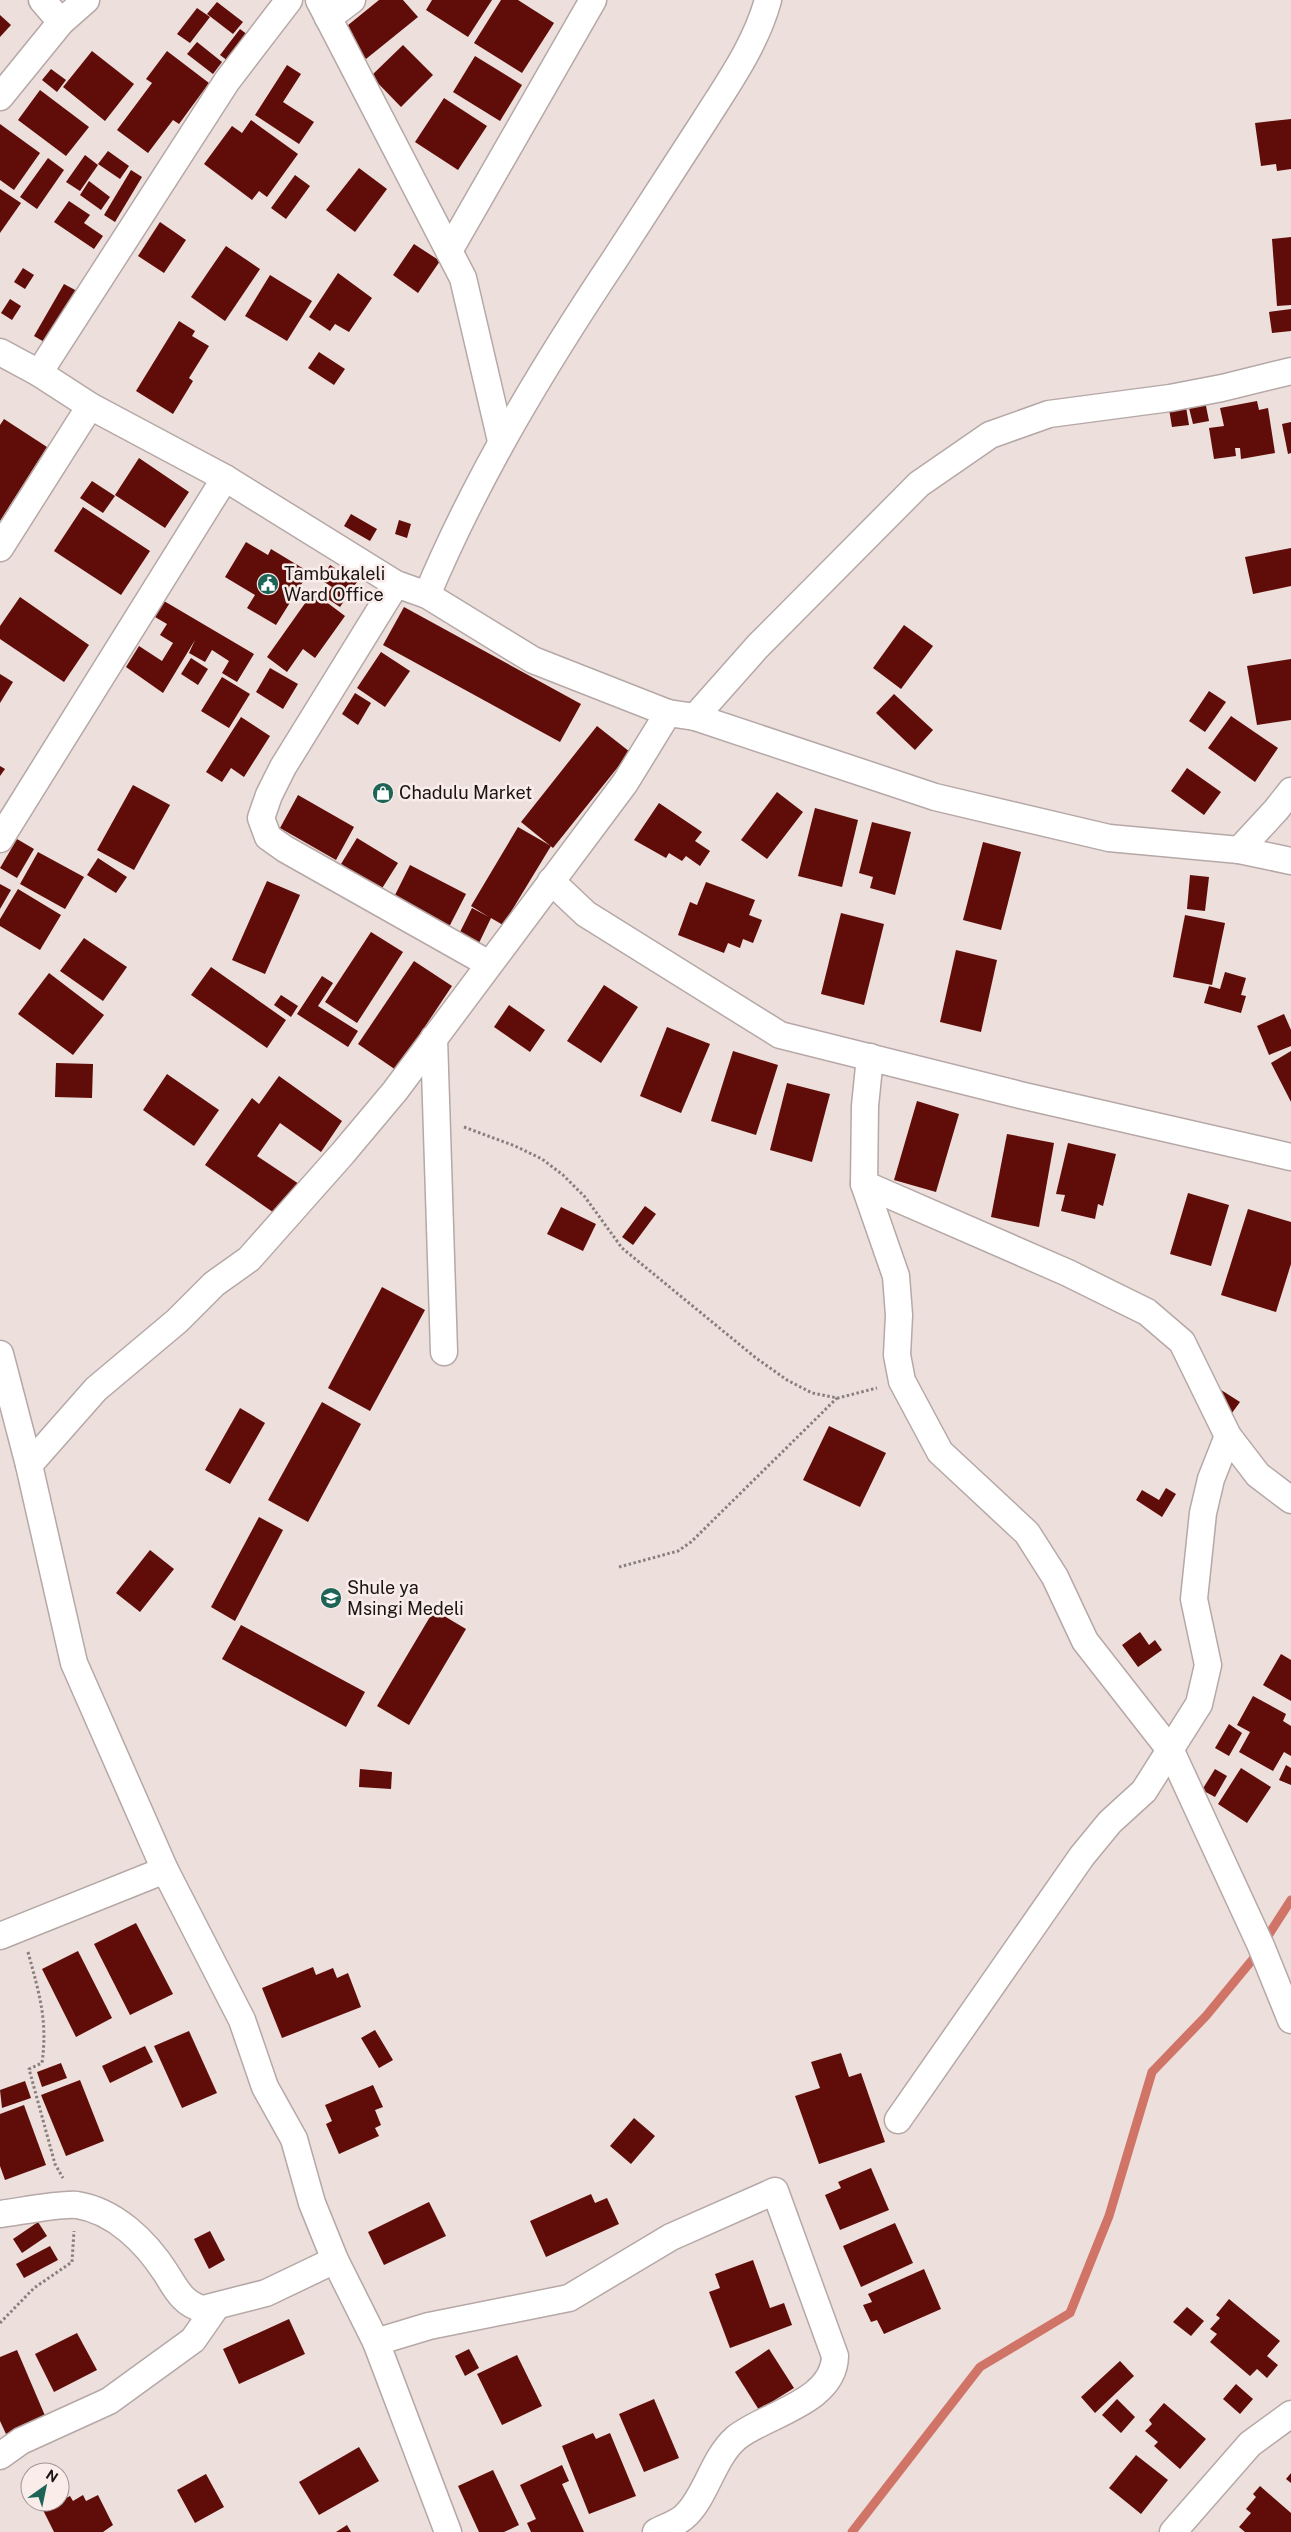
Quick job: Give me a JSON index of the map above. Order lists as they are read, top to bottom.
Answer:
{
  "places": {
    "public building": ["Tambukaleli Ward Office"],
    "shop": ["Chadulu Market"],
    "school or university": ["Shule ya Msingi Medeli"]
  },
  "north": "top right"
}
